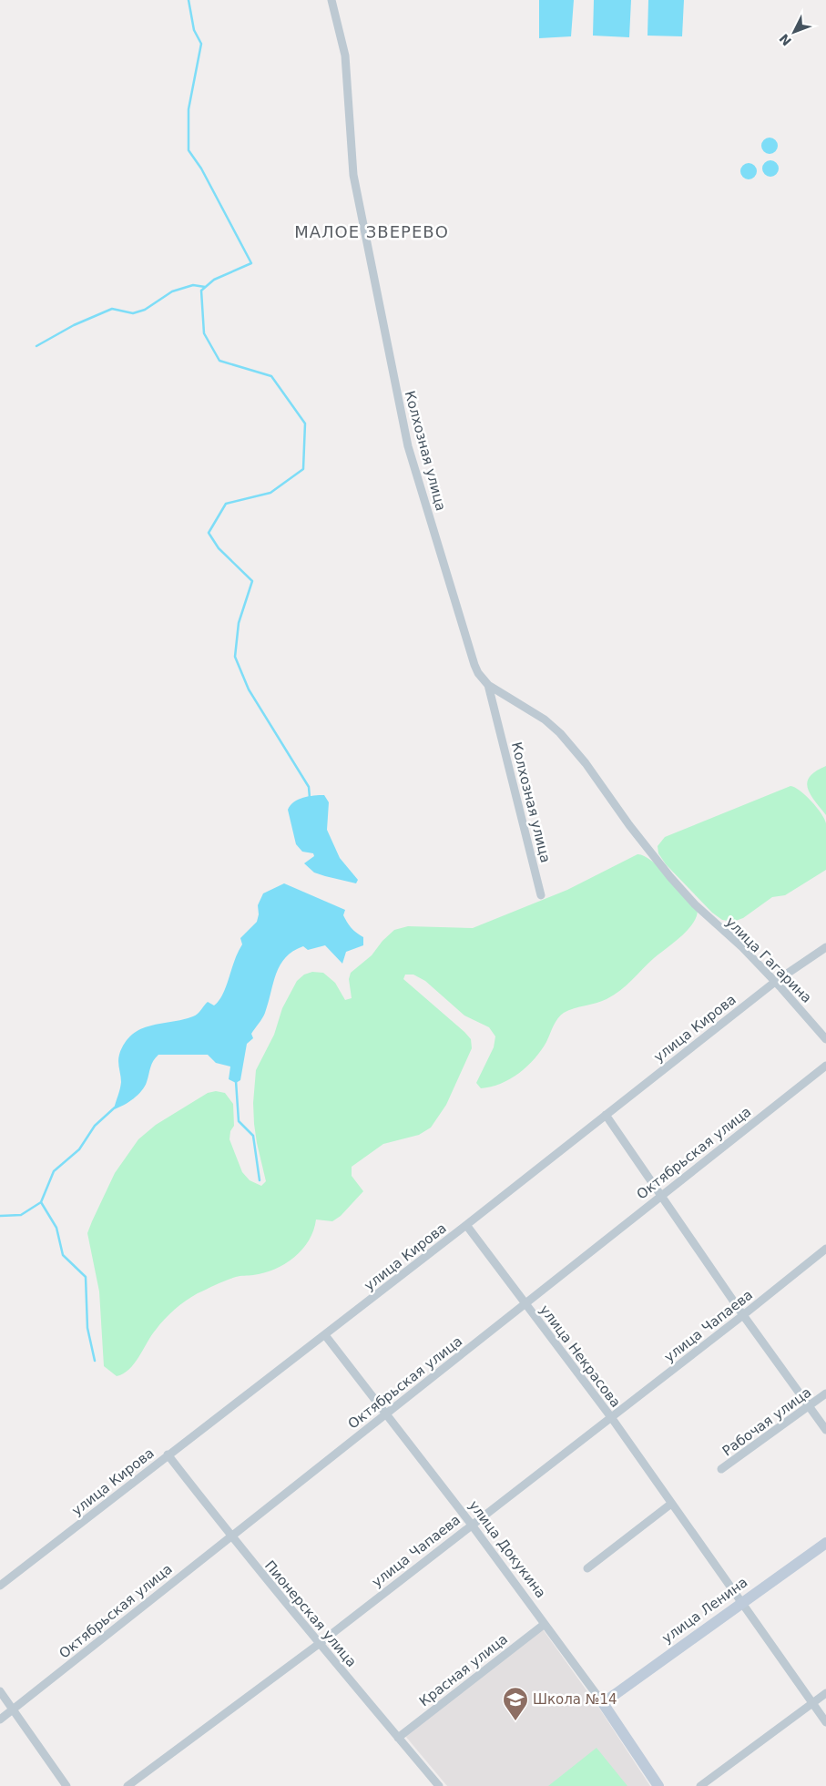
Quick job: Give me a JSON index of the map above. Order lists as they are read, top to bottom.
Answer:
{
  "streets": {
    "street": [
      "Колхозная улица",
      "улица Гагарина",
      "улица Кирова",
      "Октябрьская улица",
      "улица Чапаева",
      "улица Некрасова",
      "Рабочая улица",
      "улица Докукина",
      "улица Ленина",
      "Пионерская улица",
      "Красная улица"
    ]
  },
  "crossings": [
    ["Колхозная улица", "улица Гагарина"],
    ["улица Гагарина", "улица Кирова"],
    ["улица Кирова", "улица Некрасова"],
    ["улица Кирова", "улица Докукина"],
    ["улица Кирова", "Пионерская улица"],
    ["Октябрьская улица", "улица Некрасова"],
    ["Октябрьская улица", "улица Докукина"],
    ["Октябрьская улица", "Пионерская улица"],
    ["улица Чапаева", "улица Некрасова"],
    ["улица Чапаева", "улица Докукина"],
    ["улица Чапаева", "Пионерская улица"],
    ["улица Некрасова", "улица Ленина"],
    ["улица Докукина", "улица Ленина"],
    ["улица Докукина", "Красная улица"],
    ["Пионерская улица", "Красная улица"]
  ],
  "districts": ["МАЛОЕ ЗВЕРЕВО"],
  "places": {
    "school or university": ["Школа №14"]
  },
  "north": "bottom left"
}
